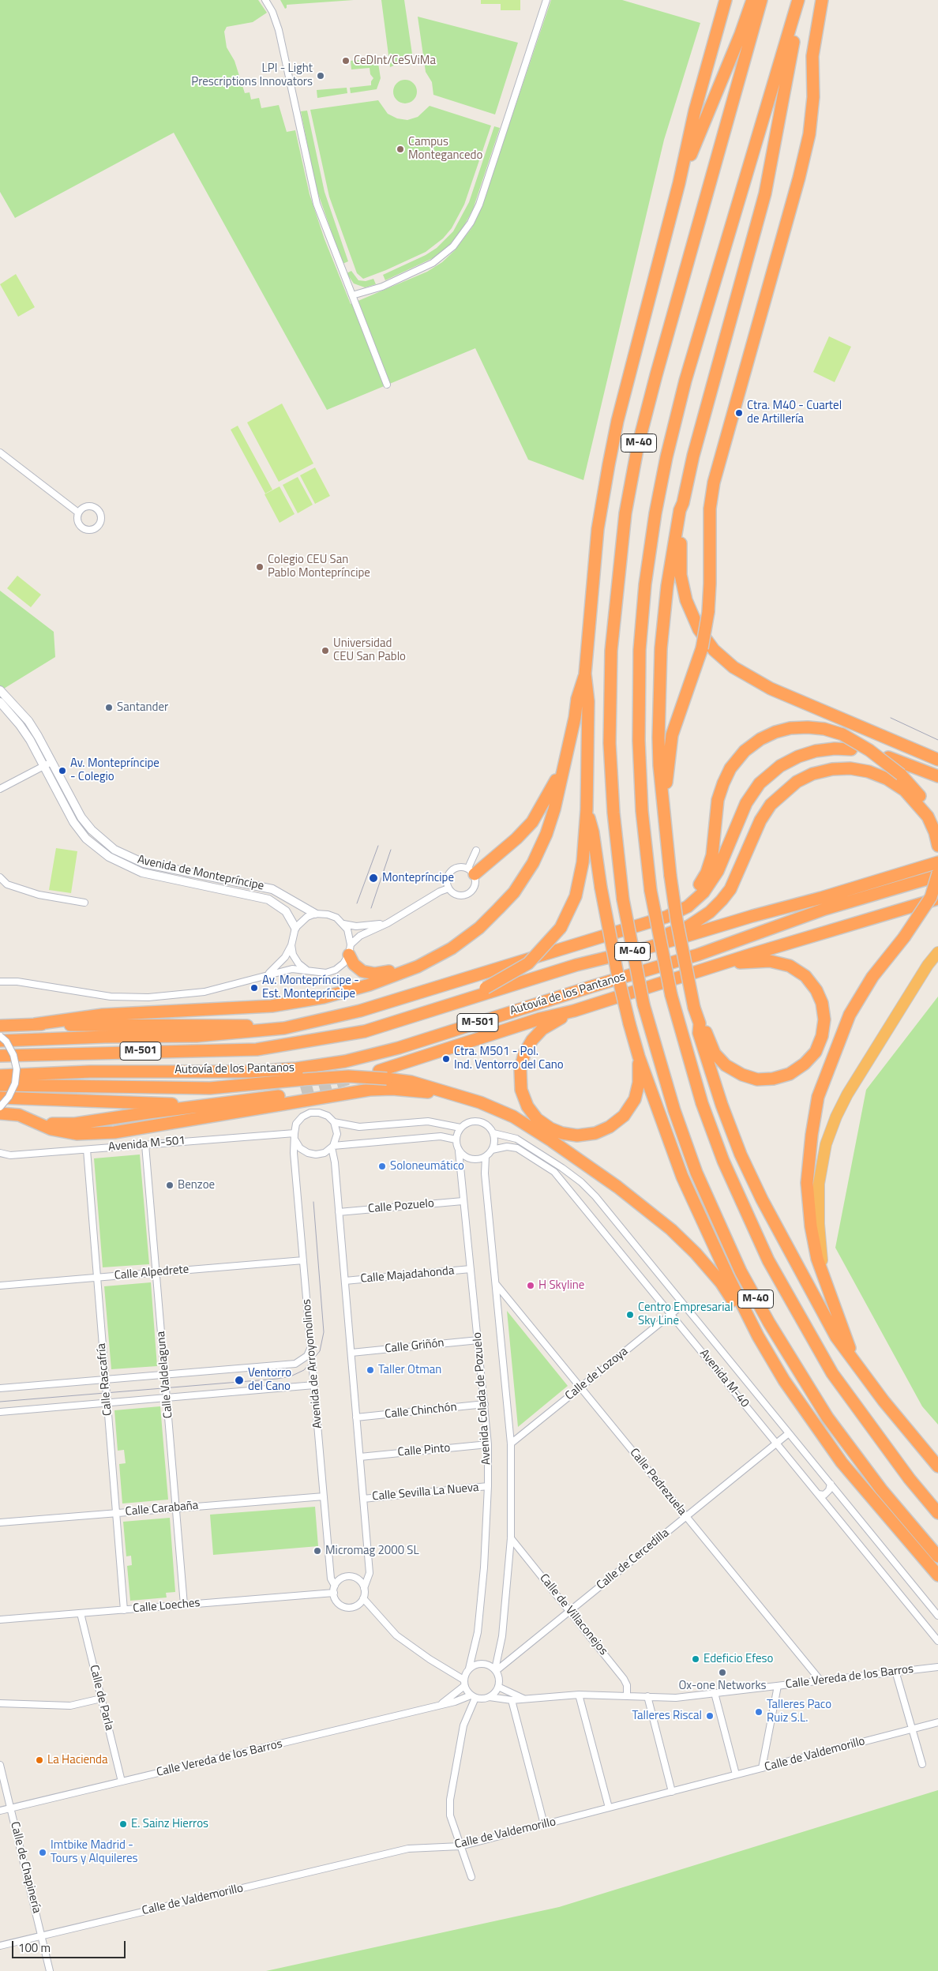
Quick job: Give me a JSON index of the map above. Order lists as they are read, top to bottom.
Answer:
{
  "streets": {
    "highway": ["M-40", "Autovía de los Pantanos", "M-501"],
    "street": [
      "Avenida de Montepríncipe",
      "Avenida M-501",
      "Calle Pozuelo",
      "Calle Alpedrete",
      "Calle Majadahonda",
      "Calle Griñón",
      "Avenida de Arroyomolinos",
      "Calle de Lozoya",
      "Calle Valdelaguna",
      "Avenida M-40",
      "Calle Rascafría",
      "Avenida Colada de Pozuelo",
      "Calle Chinchón",
      "Calle Pinto",
      "Calle Pedrezuela",
      "Calle Sevilla La Nueva",
      "Calle Carabaña",
      "Calle de Cercedilla",
      "Calle Loeches",
      "Calle de Villaconejos",
      "Calle Vereda de los Barros",
      "Calle de Parla",
      "Calle de Valdemorillo",
      "Calle de Chapinería"
    ]
  },
  "crossings": [
    ["Avenida M-501", "Avenida de Arroyomolinos"],
    ["Avenida M-501", "Calle Valdelaguna"],
    ["Avenida M-501", "Calle Rascafría"],
    ["Calle Pozuelo", "Avenida Colada de Pozuelo"],
    ["Calle Alpedrete", "Avenida de Arroyomolinos"],
    ["Calle Alpedrete", "Calle Valdelaguna"],
    ["Calle Alpedrete", "Calle Rascafría"],
    ["Calle Majadahonda", "Avenida Colada de Pozuelo"],
    ["Calle Griñón", "Avenida Colada de Pozuelo"],
    ["Avenida de Arroyomolinos", "Calle Carabaña"],
    ["Avenida de Arroyomolinos", "Calle Loeches"],
    ["Calle de Lozoya", "Avenida M-40"],
    ["Calle de Lozoya", "Avenida Colada de Pozuelo"],
    ["Calle de Lozoya", "Calle Pedrezuela"],
    ["Calle Valdelaguna", "Calle Carabaña"],
    ["Calle Valdelaguna", "Calle Loeches"],
    ["Avenida M-40", "Avenida Colada de Pozuelo"],
    ["Avenida M-40", "Calle de Cercedilla"],
    ["Calle Rascafría", "Calle Carabaña"],
    ["Calle Rascafría", "Calle Loeches"],
    ["Avenida Colada de Pozuelo", "Calle Chinchón"],
    ["Avenida Colada de Pozuelo", "Calle Pinto"],
    ["Avenida Colada de Pozuelo", "Calle Pedrezuela"],
    ["Avenida Colada de Pozuelo", "Calle Sevilla La Nueva"],
    ["Avenida Colada de Pozuelo", "Calle de Cercedilla"],
    ["Avenida Colada de Pozuelo", "Calle de Villaconejos"],
    ["Avenida Colada de Pozuelo", "Calle Vereda de los Barros"],
    ["Calle Pedrezuela", "Calle de Cercedilla"],
    ["Calle Pedrezuela", "Calle Vereda de los Barros"],
    ["Calle de Cercedilla", "Calle de Villaconejos"],
    ["Calle de Cercedilla", "Calle Vereda de los Barros"],
    ["Calle Loeches", "Calle de Parla"],
    ["Calle de Villaconejos", "Calle Vereda de los Barros"],
    ["Calle Vereda de los Barros", "Calle de Parla"],
    ["Calle Vereda de los Barros", "Calle de Chapinería"],
    ["Calle de Valdemorillo", "Calle de Chapinería"]
  ],
  "places": [
    "CeDInt/CeSViMa",
    "LPI - Light Prescriptions Innovators",
    "Campus Montegancedo",
    "Ctra. M40 - Cuartel de Artillería",
    "Colegio CEU San Pablo Montepríncipe",
    "Universidad CEU San Pablo",
    "Santander",
    "Av. Montepríncipe - Colegio",
    "Montepríncipe",
    "Av. Montepríncipe - Est. Montepríncipe",
    "Ctra. M501 - Pol. Ind. Ventorro del Cano",
    "Soloneumático",
    "Benzoe",
    "H Skyline",
    "Centro Empresarial Sky Line",
    "Taller Otman",
    "Ventorro del Cano",
    "Micromag 2000 SL",
    "Edeficio Efeso",
    "Ox-one Networks",
    "Talleres Paco Ruiz S.L.",
    "Talleres Riscal",
    "La Hacienda",
    "E. Sainz Hierros",
    "Imtbike Madrid - Tours y Alquileres"
  ],
  "scale_bar": "100 m"
}
